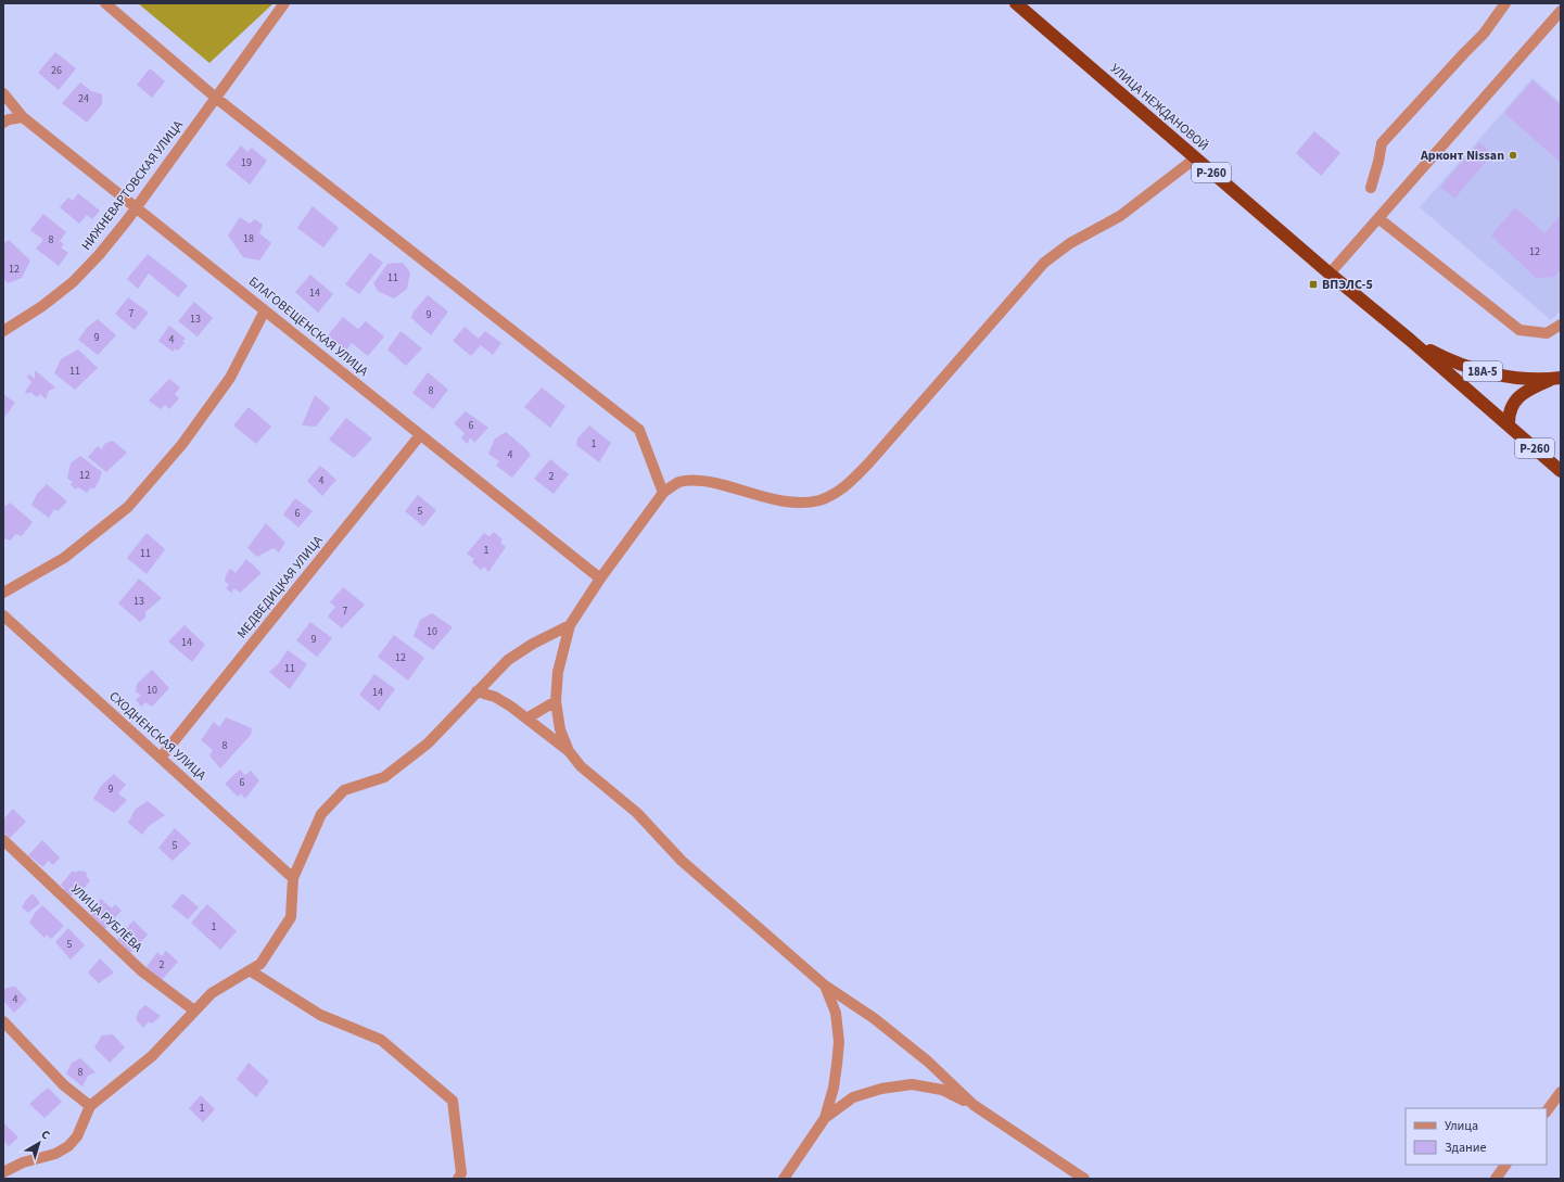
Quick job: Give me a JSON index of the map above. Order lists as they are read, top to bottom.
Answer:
{
  "streets": {
    "highway": ["УЛИЦА НЕЖДАНОВОЙ", "Р-260", "18А-5"],
    "street": [
      "НИЖНЕВАРТОВСКАЯ УЛИЦА",
      "БЛАГОВЕЩЕНСКАЯ УЛИЦА",
      "МЕДВЕДИЦКАЯ УЛИЦА",
      "СХОДНЕНСКАЯ УЛИЦА",
      "УЛИЦА РУБЛЁВА"
    ]
  },
  "crossings": [
    ["УЛИЦА НЕЖДАНОВОЙ", "18А-5"],
    ["НИЖНЕВАРТОВСКАЯ УЛИЦА", "БЛАГОВЕЩЕНСКАЯ УЛИЦА"],
    ["БЛАГОВЕЩЕНСКАЯ УЛИЦА", "МЕДВЕДИЦКАЯ УЛИЦА"],
    ["МЕДВЕДИЦКАЯ УЛИЦА", "СХОДНЕНСКАЯ УЛИЦА"]
  ],
  "places": {
    "other": ["Арконт Nissan"],
    "transit": ["ВПЭЛС-5"]
  },
  "house_numbers": [
    "26",
    "24",
    "19",
    "18",
    "8",
    "12",
    "12",
    "11",
    "14",
    "7",
    "9",
    "13",
    "9",
    "4",
    "11",
    "8",
    "6",
    "1",
    "4",
    "12",
    "2",
    "4",
    "5",
    "6",
    "1",
    "11",
    "13",
    "7",
    "10",
    "9",
    "14",
    "12",
    "11",
    "10",
    "14",
    "8",
    "6",
    "9",
    "5",
    "1",
    "5",
    "2",
    "4",
    "8",
    "1"
  ],
  "legend": ["Улица", "Здание"],
  "north": "top right"
}
